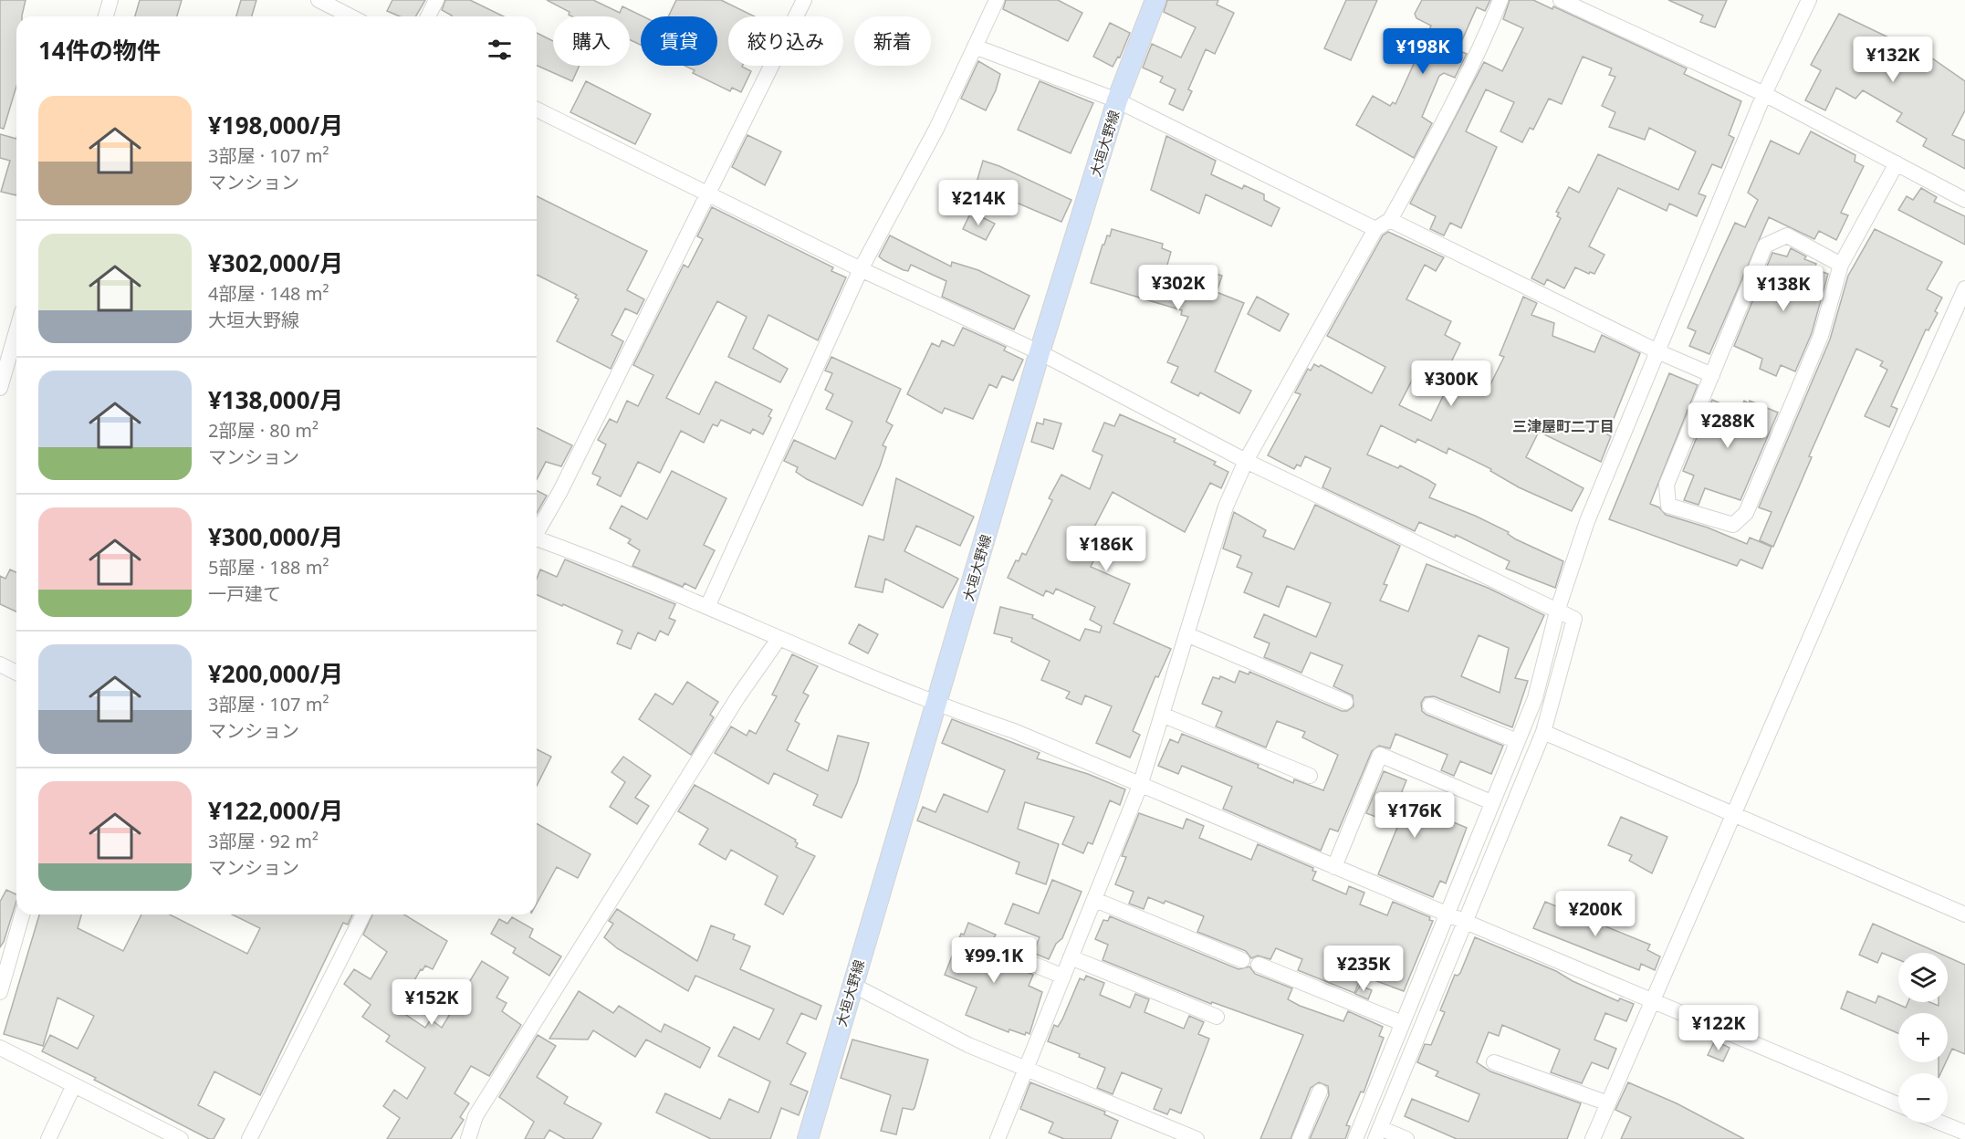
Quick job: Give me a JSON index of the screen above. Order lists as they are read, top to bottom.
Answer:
{
  "streets": {
    "main road": ["大垣大野線"]
  },
  "districts": ["三津屋町二丁目"],
  "page": {
    "chip": [
      "購入",
      "賃貸",
      "絞り込み",
      "新着"
    ],
    "heading": "14件の物件",
    "price": [
      "¥198K",
      "¥132K",
      "¥214K",
      "¥302K",
      "¥138K",
      "¥300K",
      "¥288K",
      "¥186K",
      "¥176K",
      "¥200K",
      "¥99.1K",
      "¥235K",
      "¥152K",
      "¥122K"
    ],
    "list": [
      {
        "name": "¥198,000/月",
        "note": "3部屋 · 107 m² · マンション"
      },
      {
        "name": "¥302,000/月",
        "note": "4部屋 · 148 m² · 大垣大野線"
      },
      {
        "name": "¥138,000/月",
        "note": "2部屋 · 80 m² · マンション"
      },
      {
        "name": "¥300,000/月",
        "note": "5部屋 · 188 m² · 一戸建て"
      },
      {
        "name": "¥200,000/月",
        "note": "3部屋 · 107 m² · マンション"
      },
      {
        "name": "¥122,000/月",
        "note": "3部屋 · 92 m² · マンション"
      }
    ],
    "map_buttons": ["+", "−"]
  }
}
